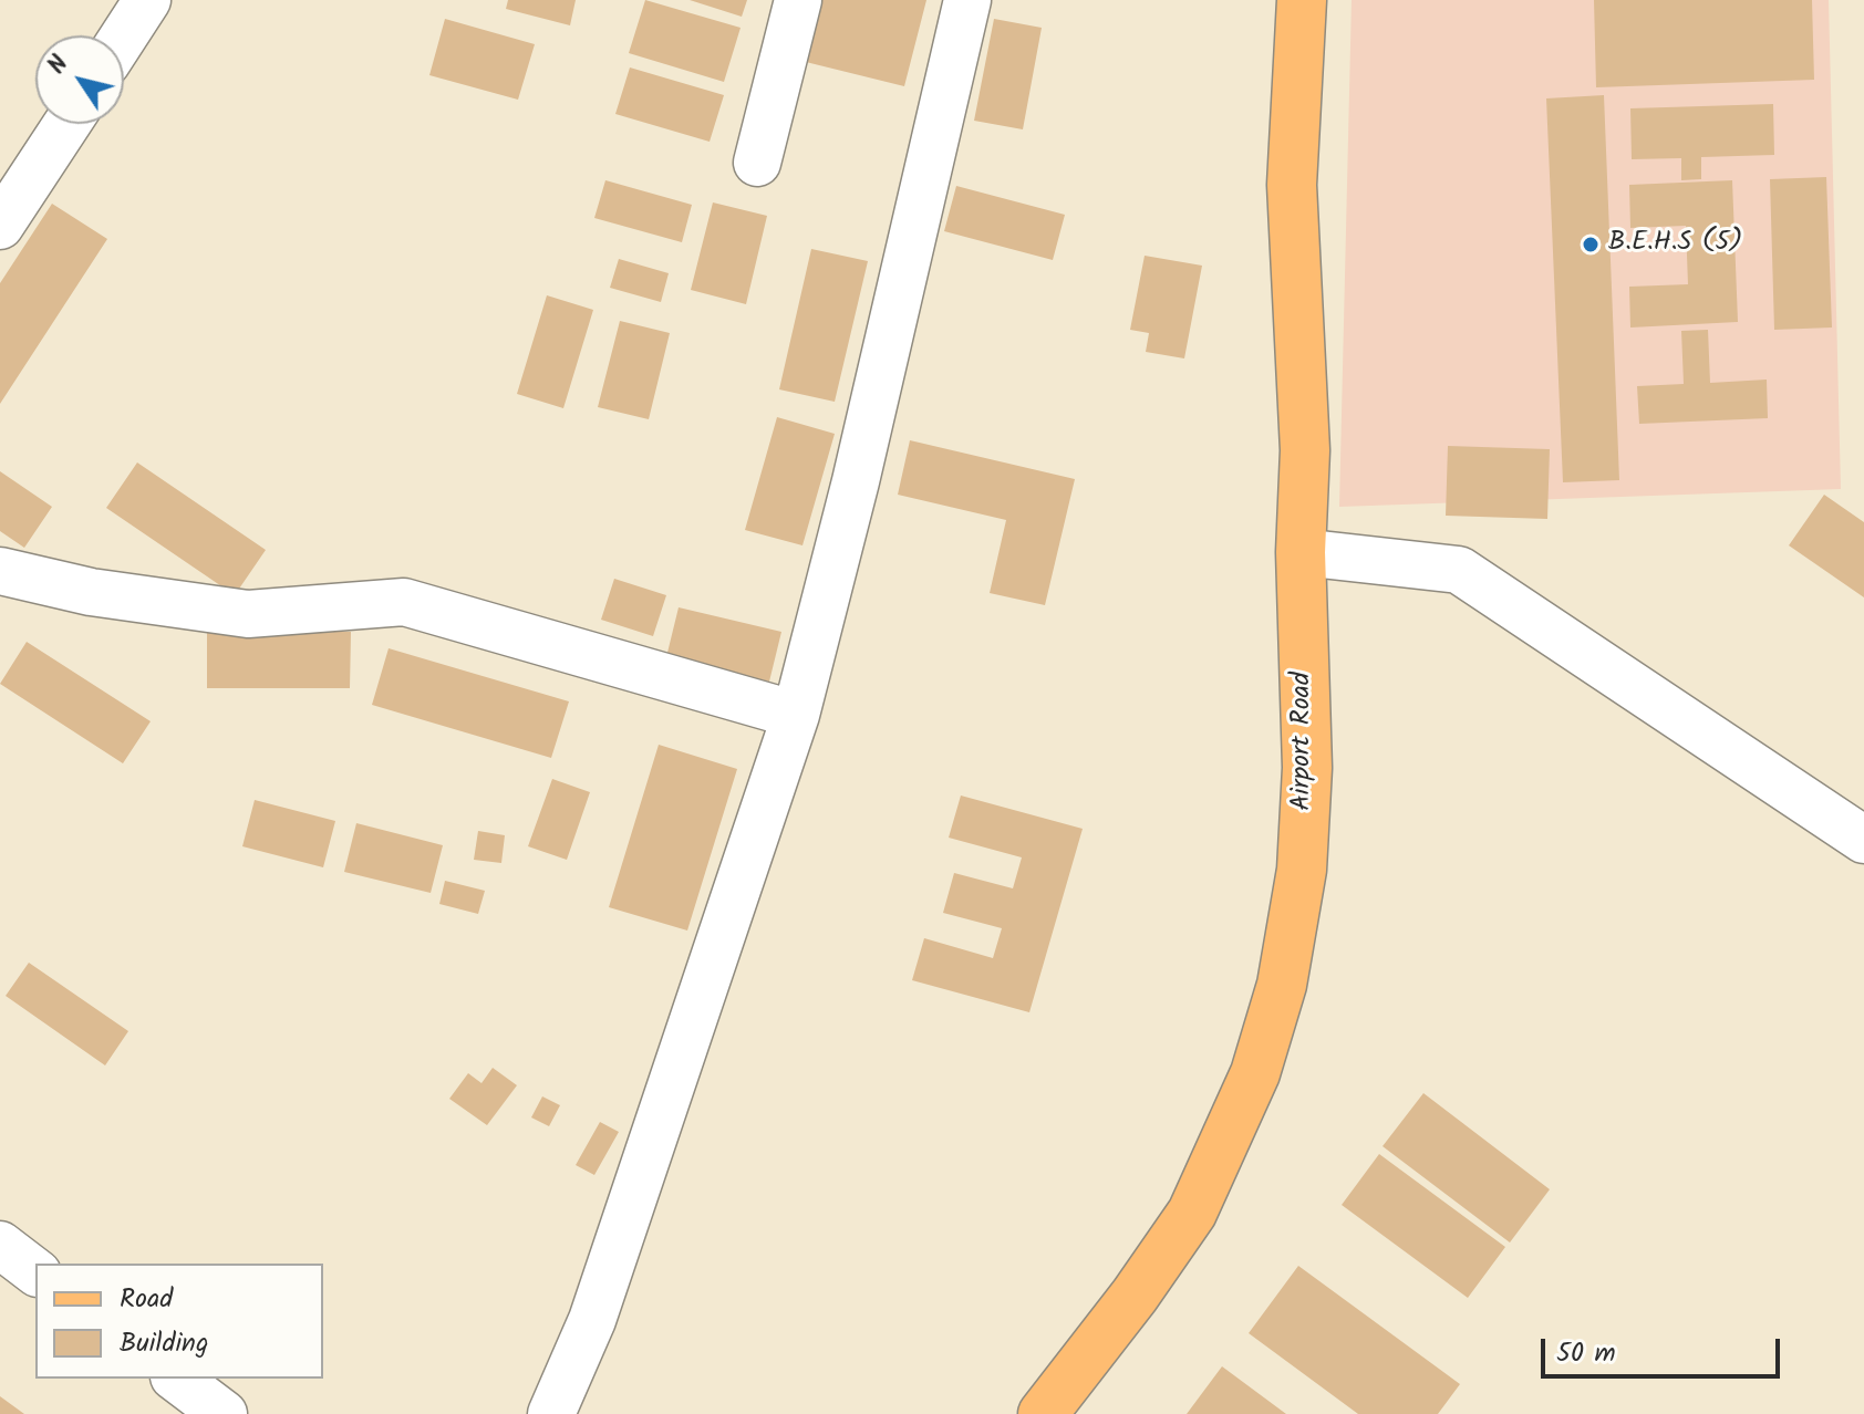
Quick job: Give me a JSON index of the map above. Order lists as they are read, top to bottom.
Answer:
{
  "streets": {
    "main road": ["Airport Road"]
  },
  "places": ["B.E.H.S (5)"],
  "legend": ["Road", "Building"],
  "scale_bar": "50 m",
  "north": "top left"
}
